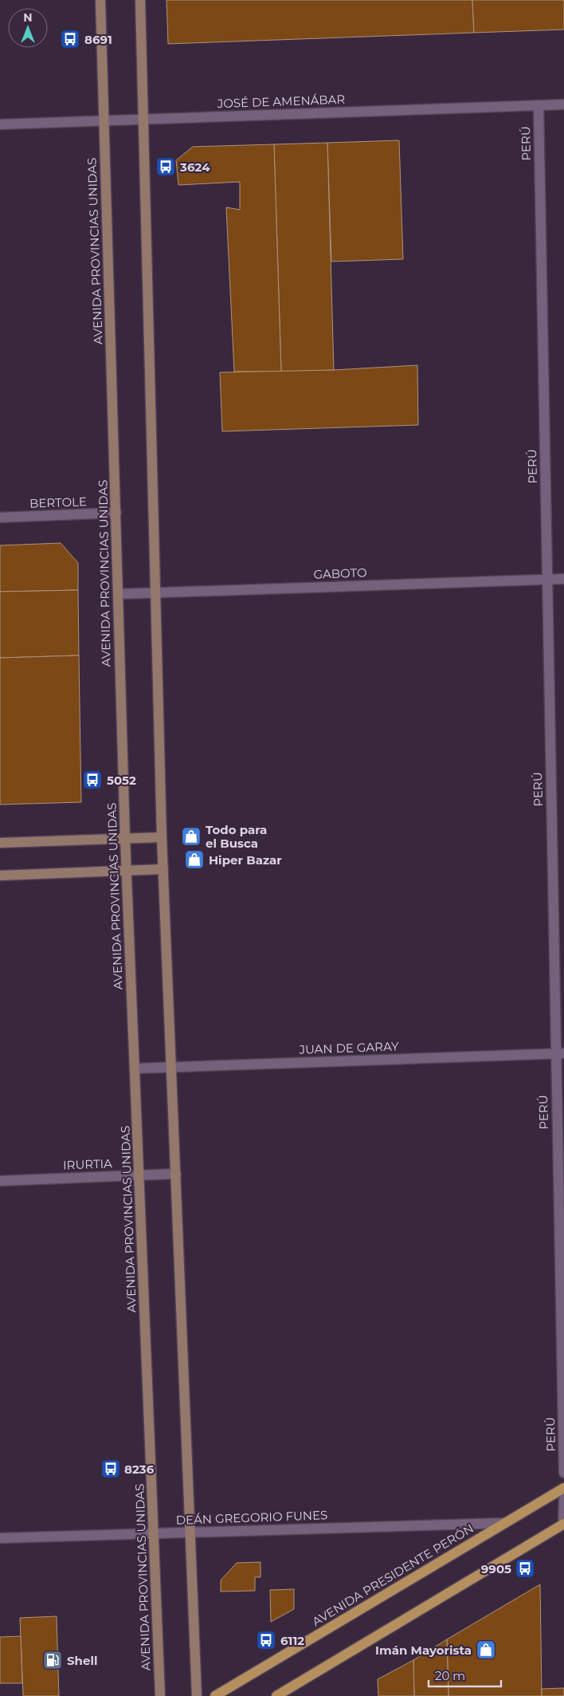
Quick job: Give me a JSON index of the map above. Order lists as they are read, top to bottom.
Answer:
{
  "streets": {
    "main road": ["AVENIDA PROVINCIAS UNIDAS", "AVENIDA PRESIDENTE PERÓN"],
    "street": [
      "JOSÉ DE AMENÁBAR",
      "PERÚ",
      "BERTOLE",
      "GABOTO",
      "JUAN DE GARAY",
      "IRURTIA",
      "DEÁN GREGORIO FUNES"
    ]
  },
  "crossings": [
    ["JOSÉ DE AMENÁBAR", "PERÚ"],
    ["JOSÉ DE AMENÁBAR", "AVENIDA PROVINCIAS UNIDAS"],
    ["PERÚ", "GABOTO"],
    ["PERÚ", "JUAN DE GARAY"],
    ["AVENIDA PROVINCIAS UNIDAS", "BERTOLE"],
    ["AVENIDA PROVINCIAS UNIDAS", "GABOTO"],
    ["AVENIDA PROVINCIAS UNIDAS", "JUAN DE GARAY"],
    ["AVENIDA PROVINCIAS UNIDAS", "IRURTIA"],
    ["AVENIDA PROVINCIAS UNIDAS", "DEÁN GREGORIO FUNES"],
    ["DEÁN GREGORIO FUNES", "AVENIDA PRESIDENTE PERÓN"]
  ],
  "places": {
    "bus stop": [
      "8691",
      "3624",
      "5052",
      "8236",
      "9905",
      "6112"
    ],
    "shop": ["Todo para el Busca", "Hiper Bazar", "Imán Mayorista"],
    "fuel station": ["Shell"]
  },
  "scale_bar": "20 m",
  "north": "top"
}
